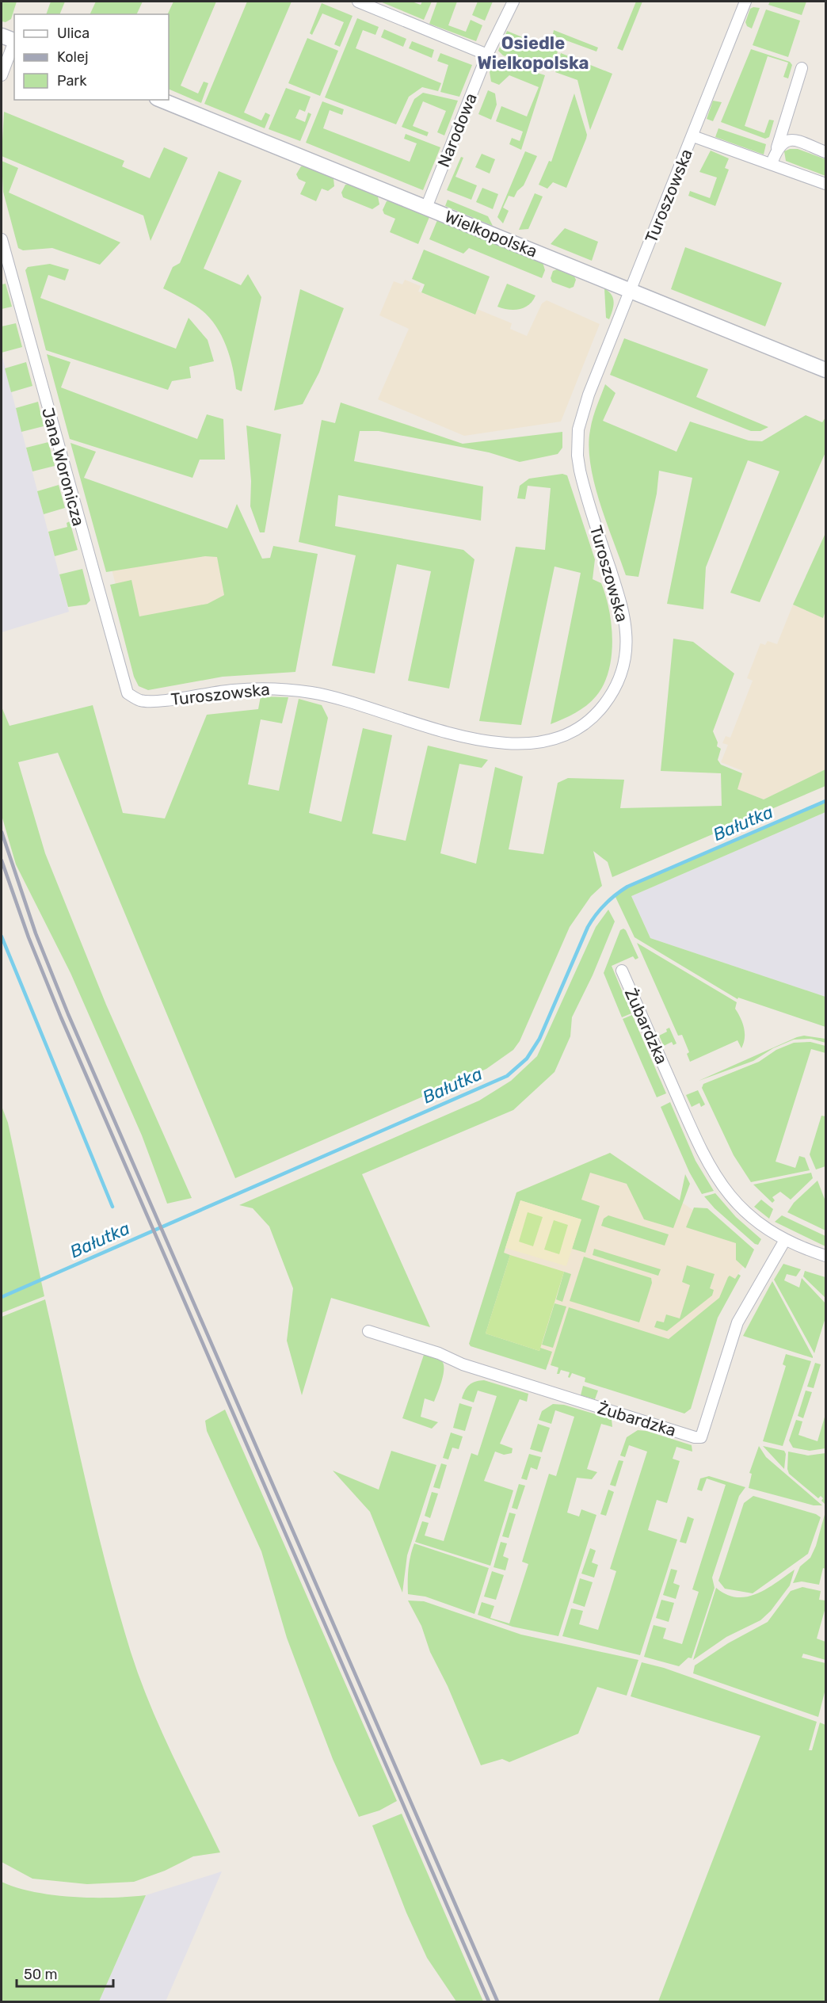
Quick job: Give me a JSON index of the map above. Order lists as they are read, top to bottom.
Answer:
{
  "streets": {
    "street": [
      "Narodowa",
      "Turoszowska",
      "Wielkopolska",
      "Jana Woronicza",
      "Żubardzka"
    ]
  },
  "crossings": [
    ["Narodowa", "Wielkopolska"],
    ["Turoszowska", "Wielkopolska"],
    ["Turoszowska", "Jana Woronicza"]
  ],
  "districts": ["Osiedle Wielkopolska"],
  "water": ["Bałutka"],
  "legend": ["Ulica", "Kolej", "Park"],
  "scale_bar": "50 m"
}
